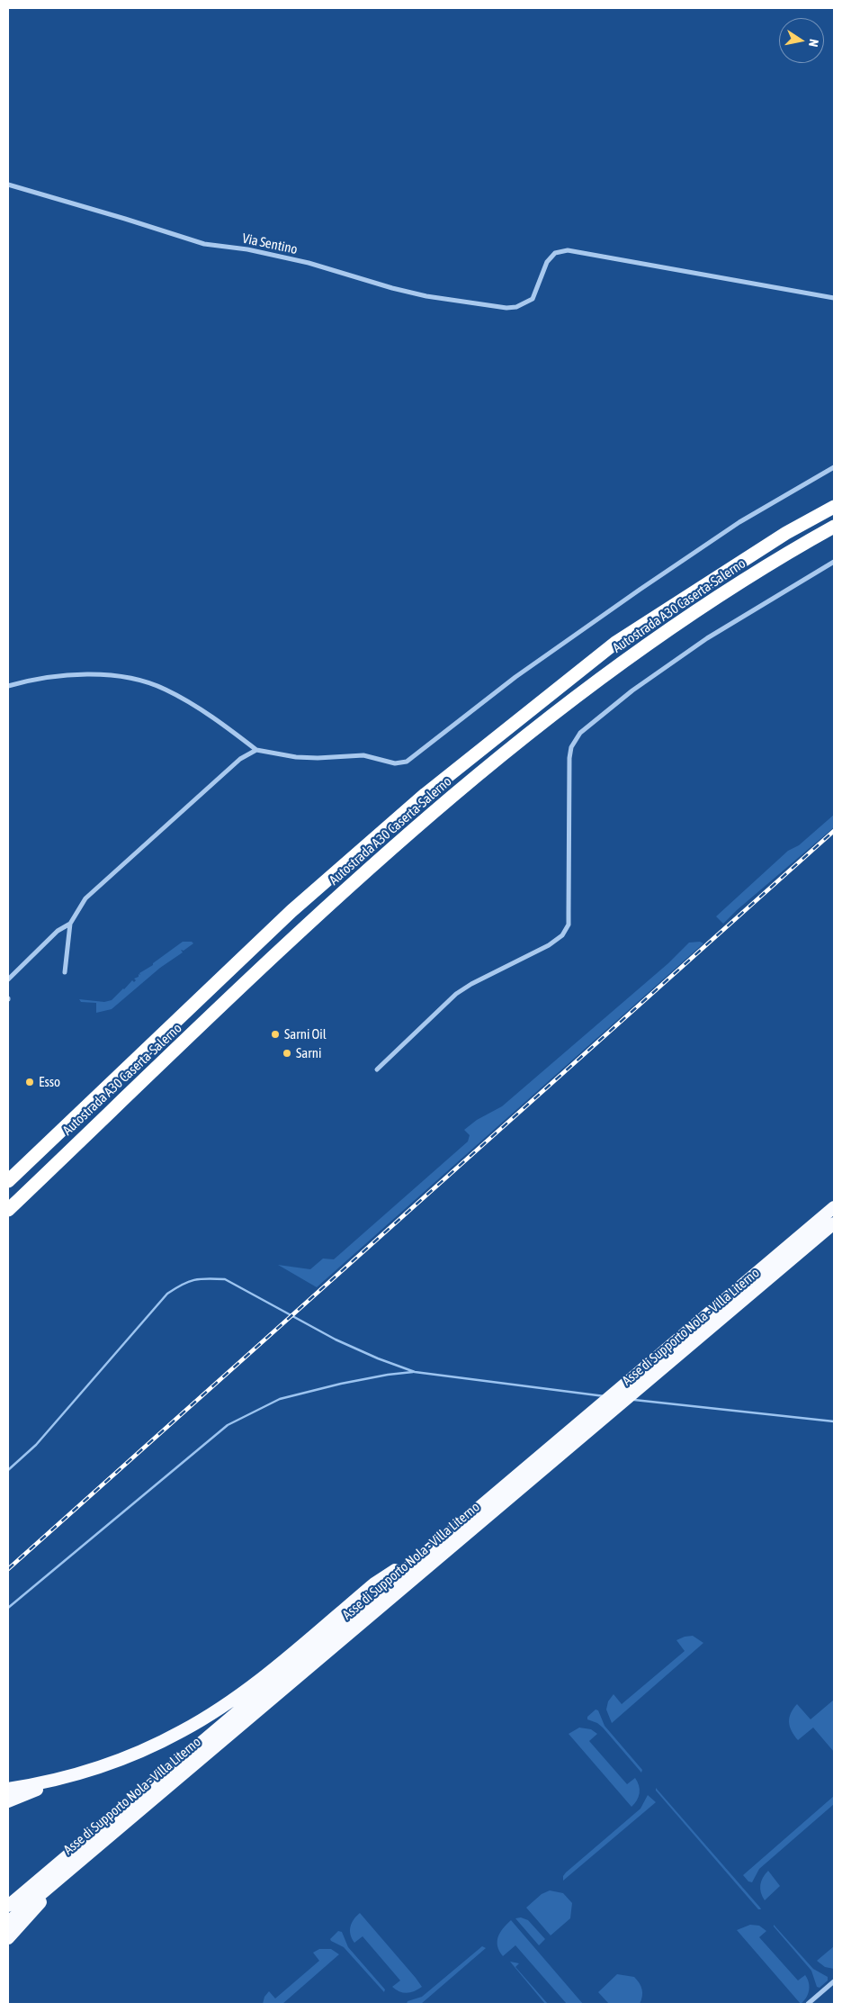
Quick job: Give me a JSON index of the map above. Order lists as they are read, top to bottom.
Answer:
{
  "streets": {
    "highway": ["Autostrada A30 Caserta-Salerno", "Asse di Supporto Nola - Villa Literno"],
    "street": ["Via Sentino"]
  },
  "places": ["Sarni Oil", "Sarni", "Esso"],
  "north": "right"
}
